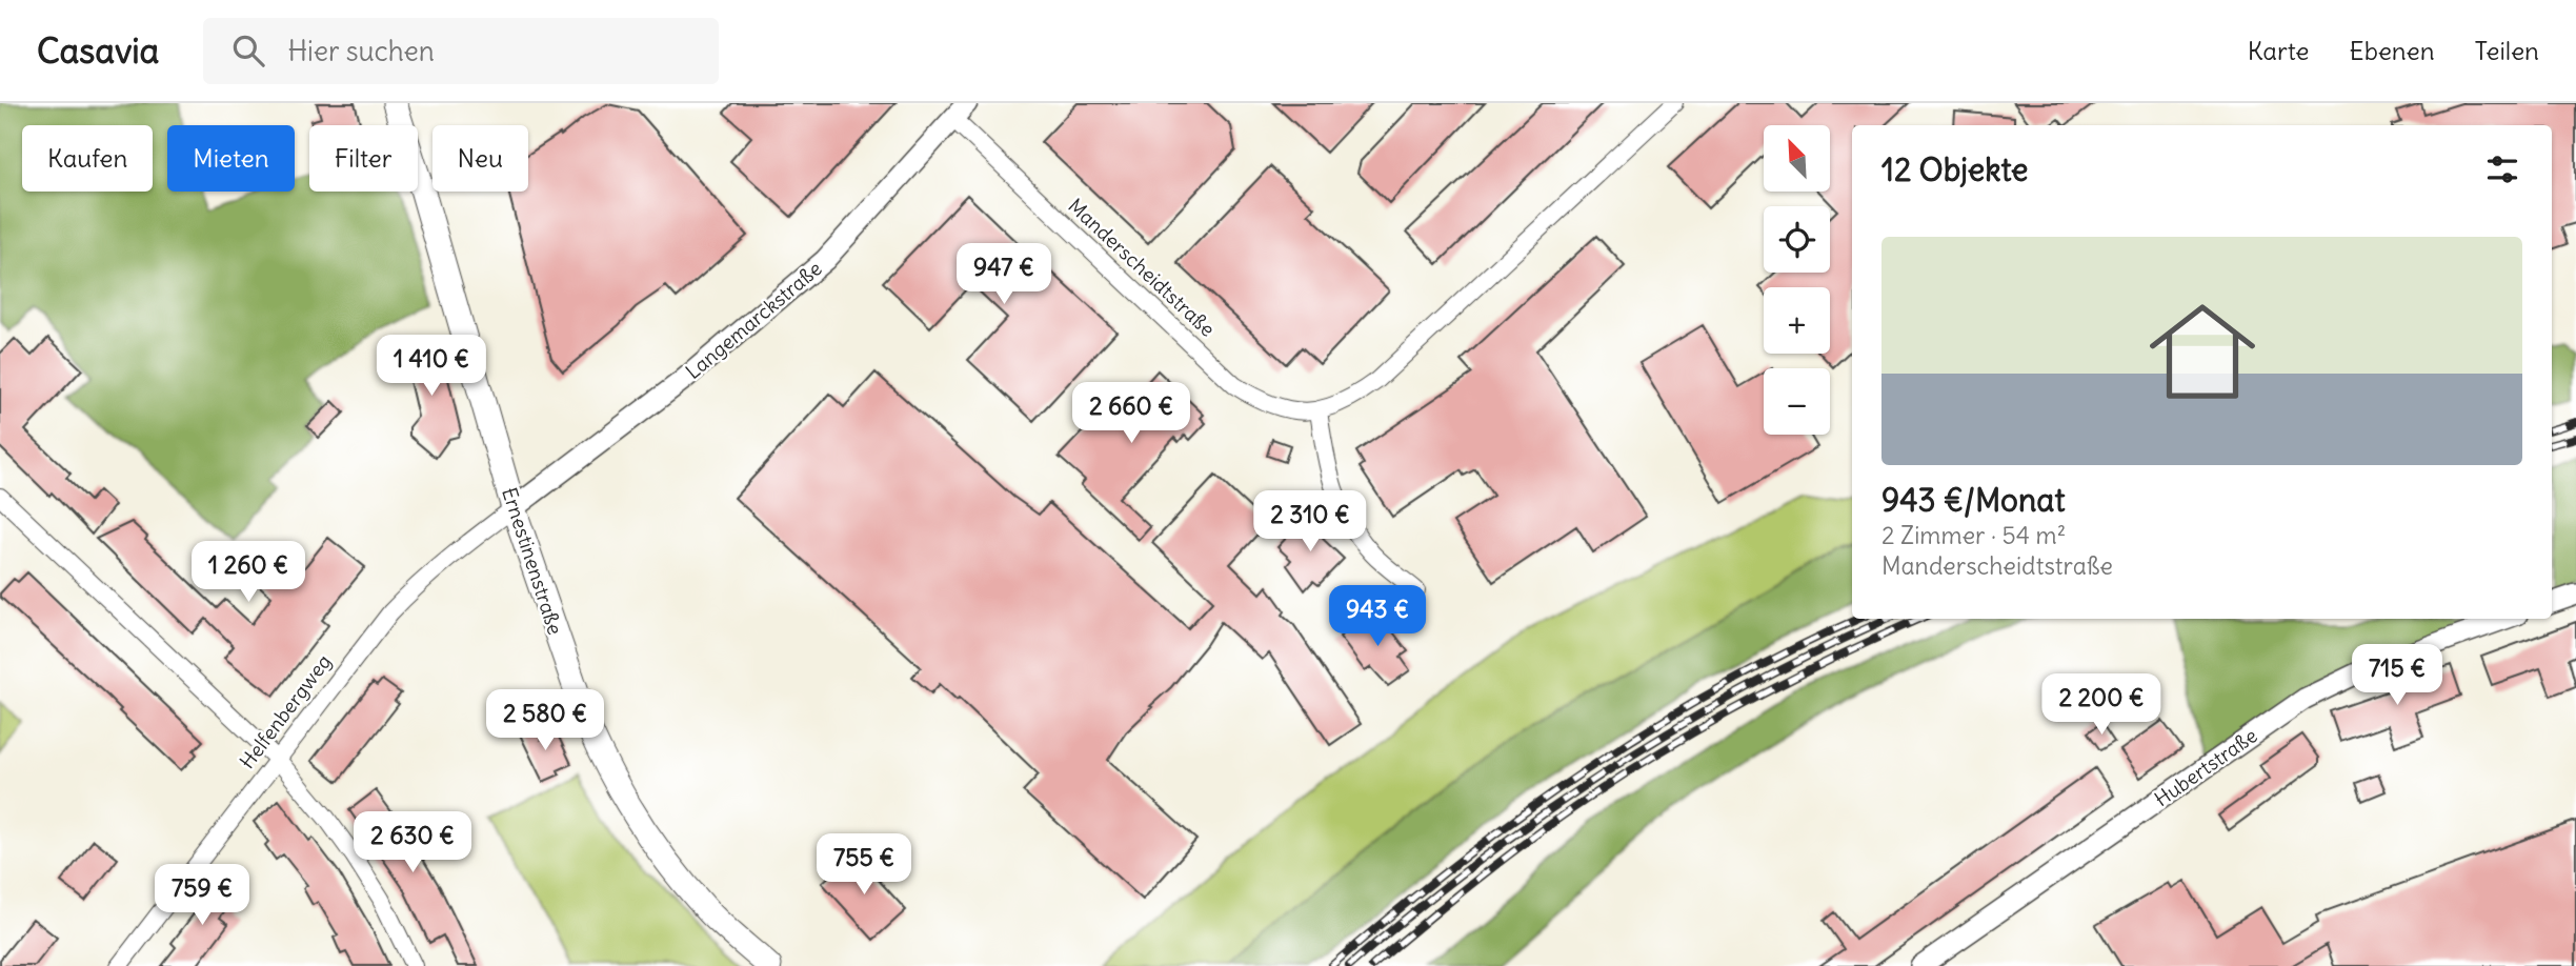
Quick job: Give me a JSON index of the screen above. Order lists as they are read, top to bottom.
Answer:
{
  "streets": {
    "main road": ["Ernestinenstraße"],
    "street": [
      "Manderscheidtstraße",
      "Langemarckstraße",
      "Helfenbergweg",
      "Hubertstraße"
    ]
  },
  "crossings": [
    ["Manderscheidtstraße", "Langemarckstraße"],
    ["Langemarckstraße", "Ernestinenstraße"],
    ["Langemarckstraße", "Helfenbergweg"],
    ["Ernestinenstraße", "Helfenbergweg"]
  ],
  "north": "top left",
  "page": {
    "header": "Casavia",
    "search": "Hier suchen",
    "nav": ["Karte", "Ebenen", "Teilen"],
    "map_buttons": ["+", "−"],
    "chip": [
      "Kaufen",
      "Mieten",
      "Filter",
      "Neu"
    ],
    "heading": "12 Objekte",
    "list": [
      {
        "name": "943 €/Monat",
        "note": "2 Zimmer · 54 m² · Manderscheidtstraße"
      }
    ],
    "price": [
      "947 €",
      "1 410 €",
      "2 660 €",
      "2 310 €",
      "1 260 €",
      "943 €",
      "715 €",
      "2 200 €",
      "2 580 €",
      "2 630 €",
      "755 €",
      "759 €"
    ]
  }
}
